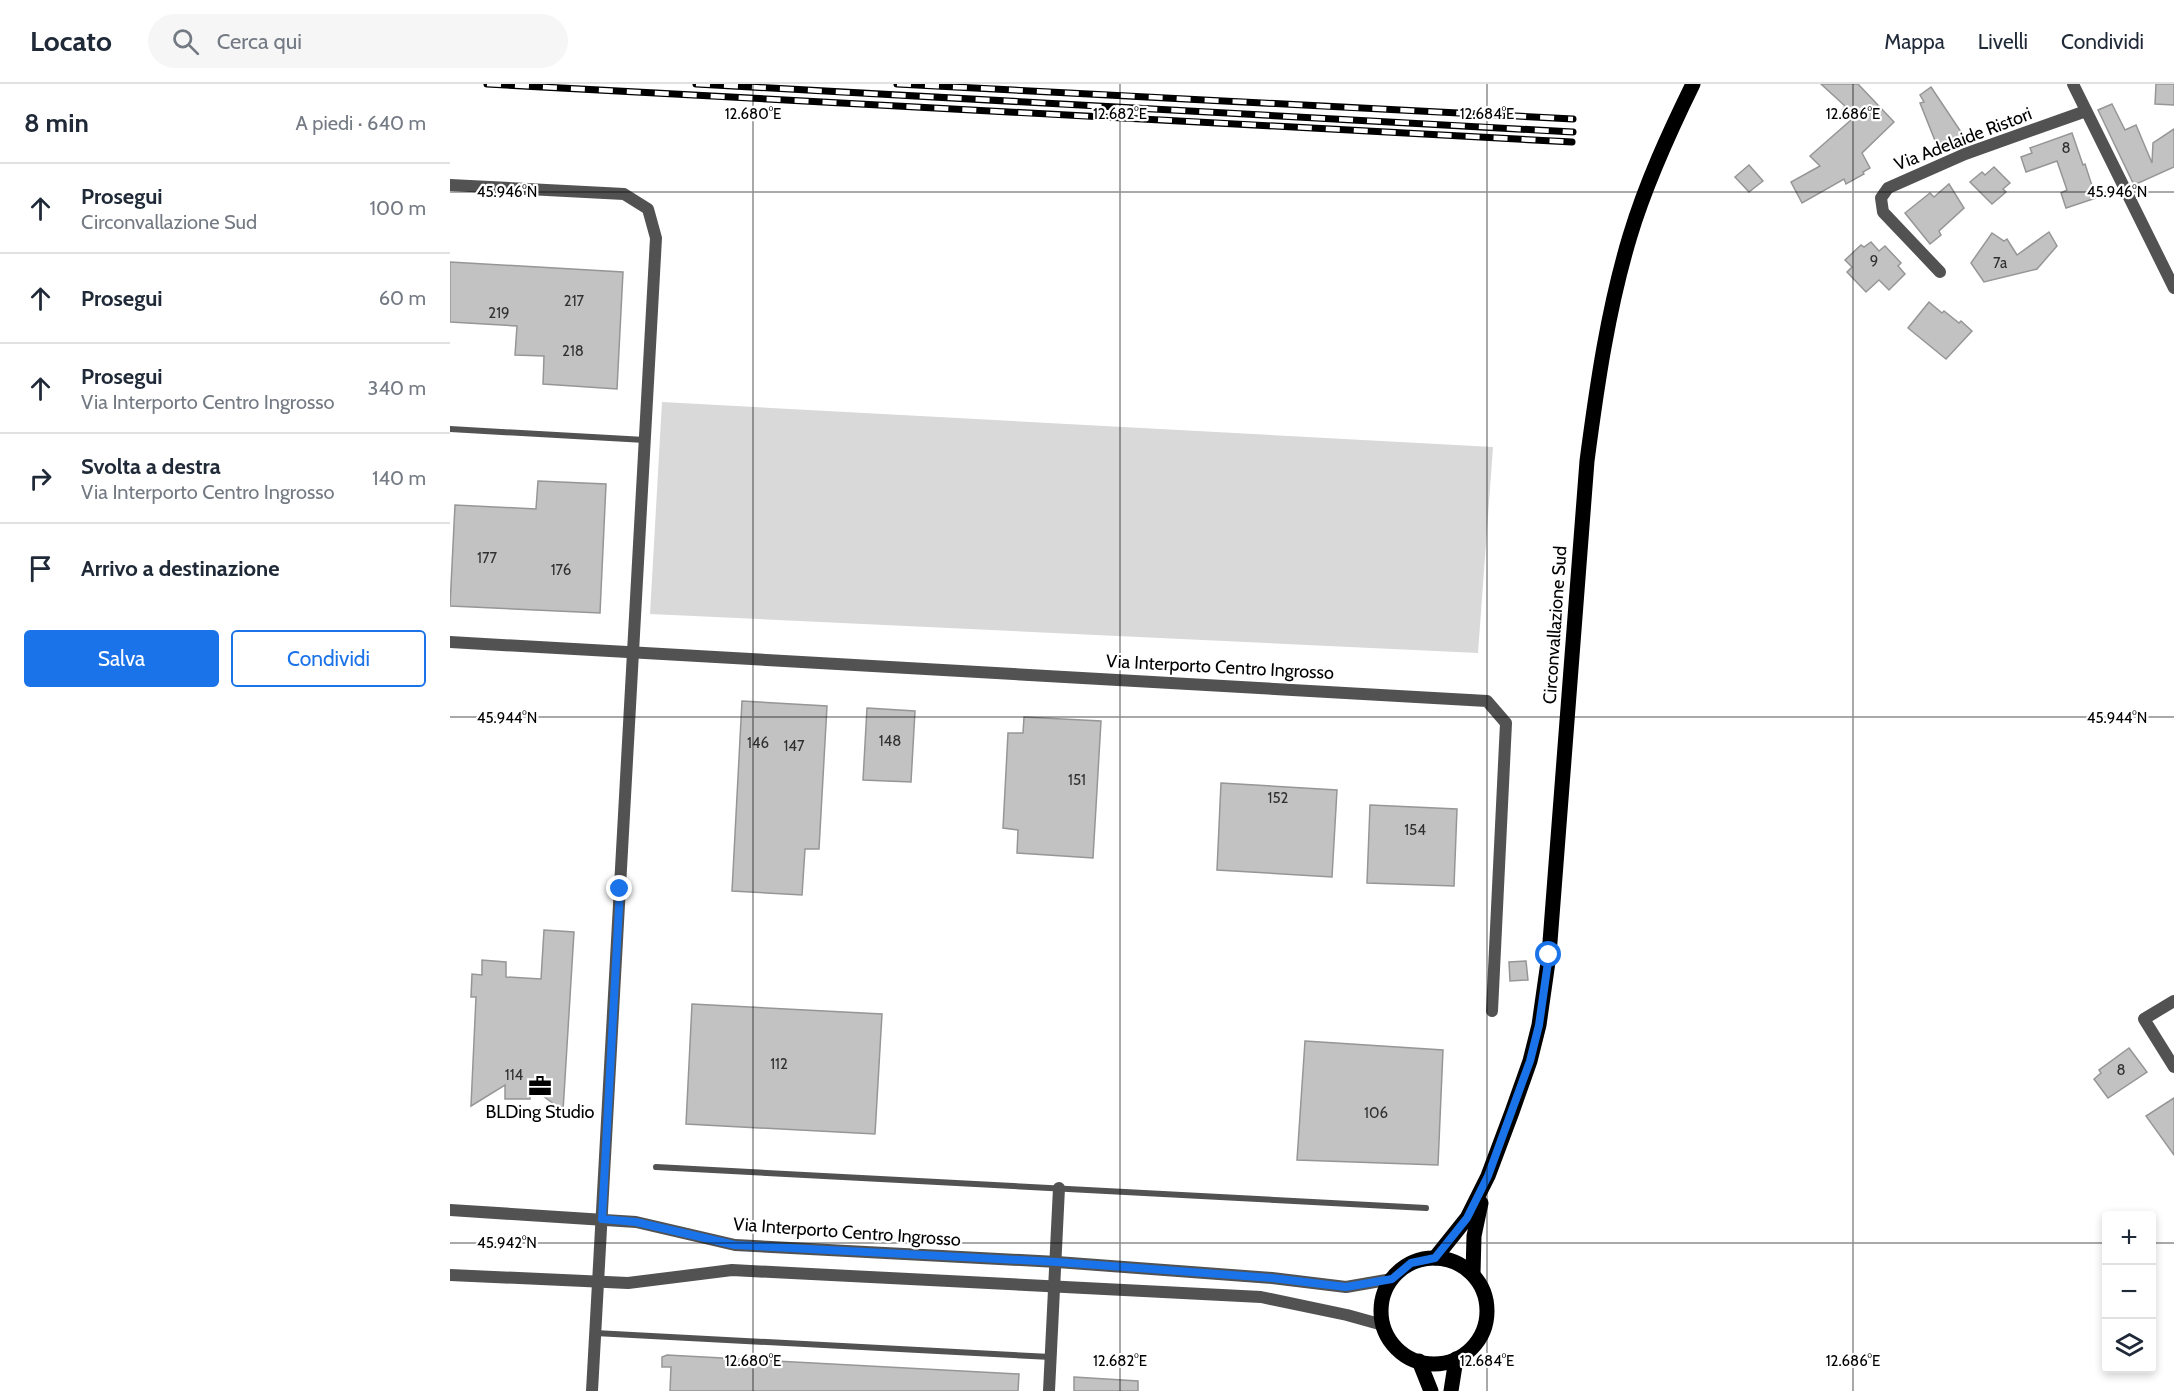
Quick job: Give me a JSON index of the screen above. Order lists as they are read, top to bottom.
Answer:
{
  "streets": {
    "main road": ["Circonvallazione Sud"],
    "street": ["Via Adelaide Ristori", "Via Interporto Centro Ingrosso"]
  },
  "places": {
    "office": ["BLDing Studio"]
  },
  "house_numbers": [
    "8",
    "9",
    "7a",
    "217",
    "219",
    "218",
    "177",
    "176",
    "148",
    "146",
    "147",
    "151",
    "152",
    "154",
    "112",
    "8",
    "114",
    "106"
  ],
  "page": {
    "header": "Locato",
    "search": "Cerca qui",
    "nav": ["Mappa", "Livelli", "Condividi"],
    "heading": ["8 min", "A piedi · 640 m"],
    "list": [
      ["Prosegui", "Circonvallazione Sud", "100 m"],
      ["Prosegui", "60 m"],
      ["Prosegui", "Via Interporto Centro Ingrosso", "340 m"],
      ["Svolta a destra", "Via Interporto Centro Ingrosso", "140 m"],
      "Arrivo a destinazione"
    ],
    "buttons": ["Salva", "Condividi"],
    "map_buttons": ["+", "−"]
  },
  "coordinates": [
    "12.680°E",
    "12.682°E",
    "12.684°E",
    "12.686°E",
    "45.946°N",
    "45.944°N",
    "45.942°N"
  ]
}
